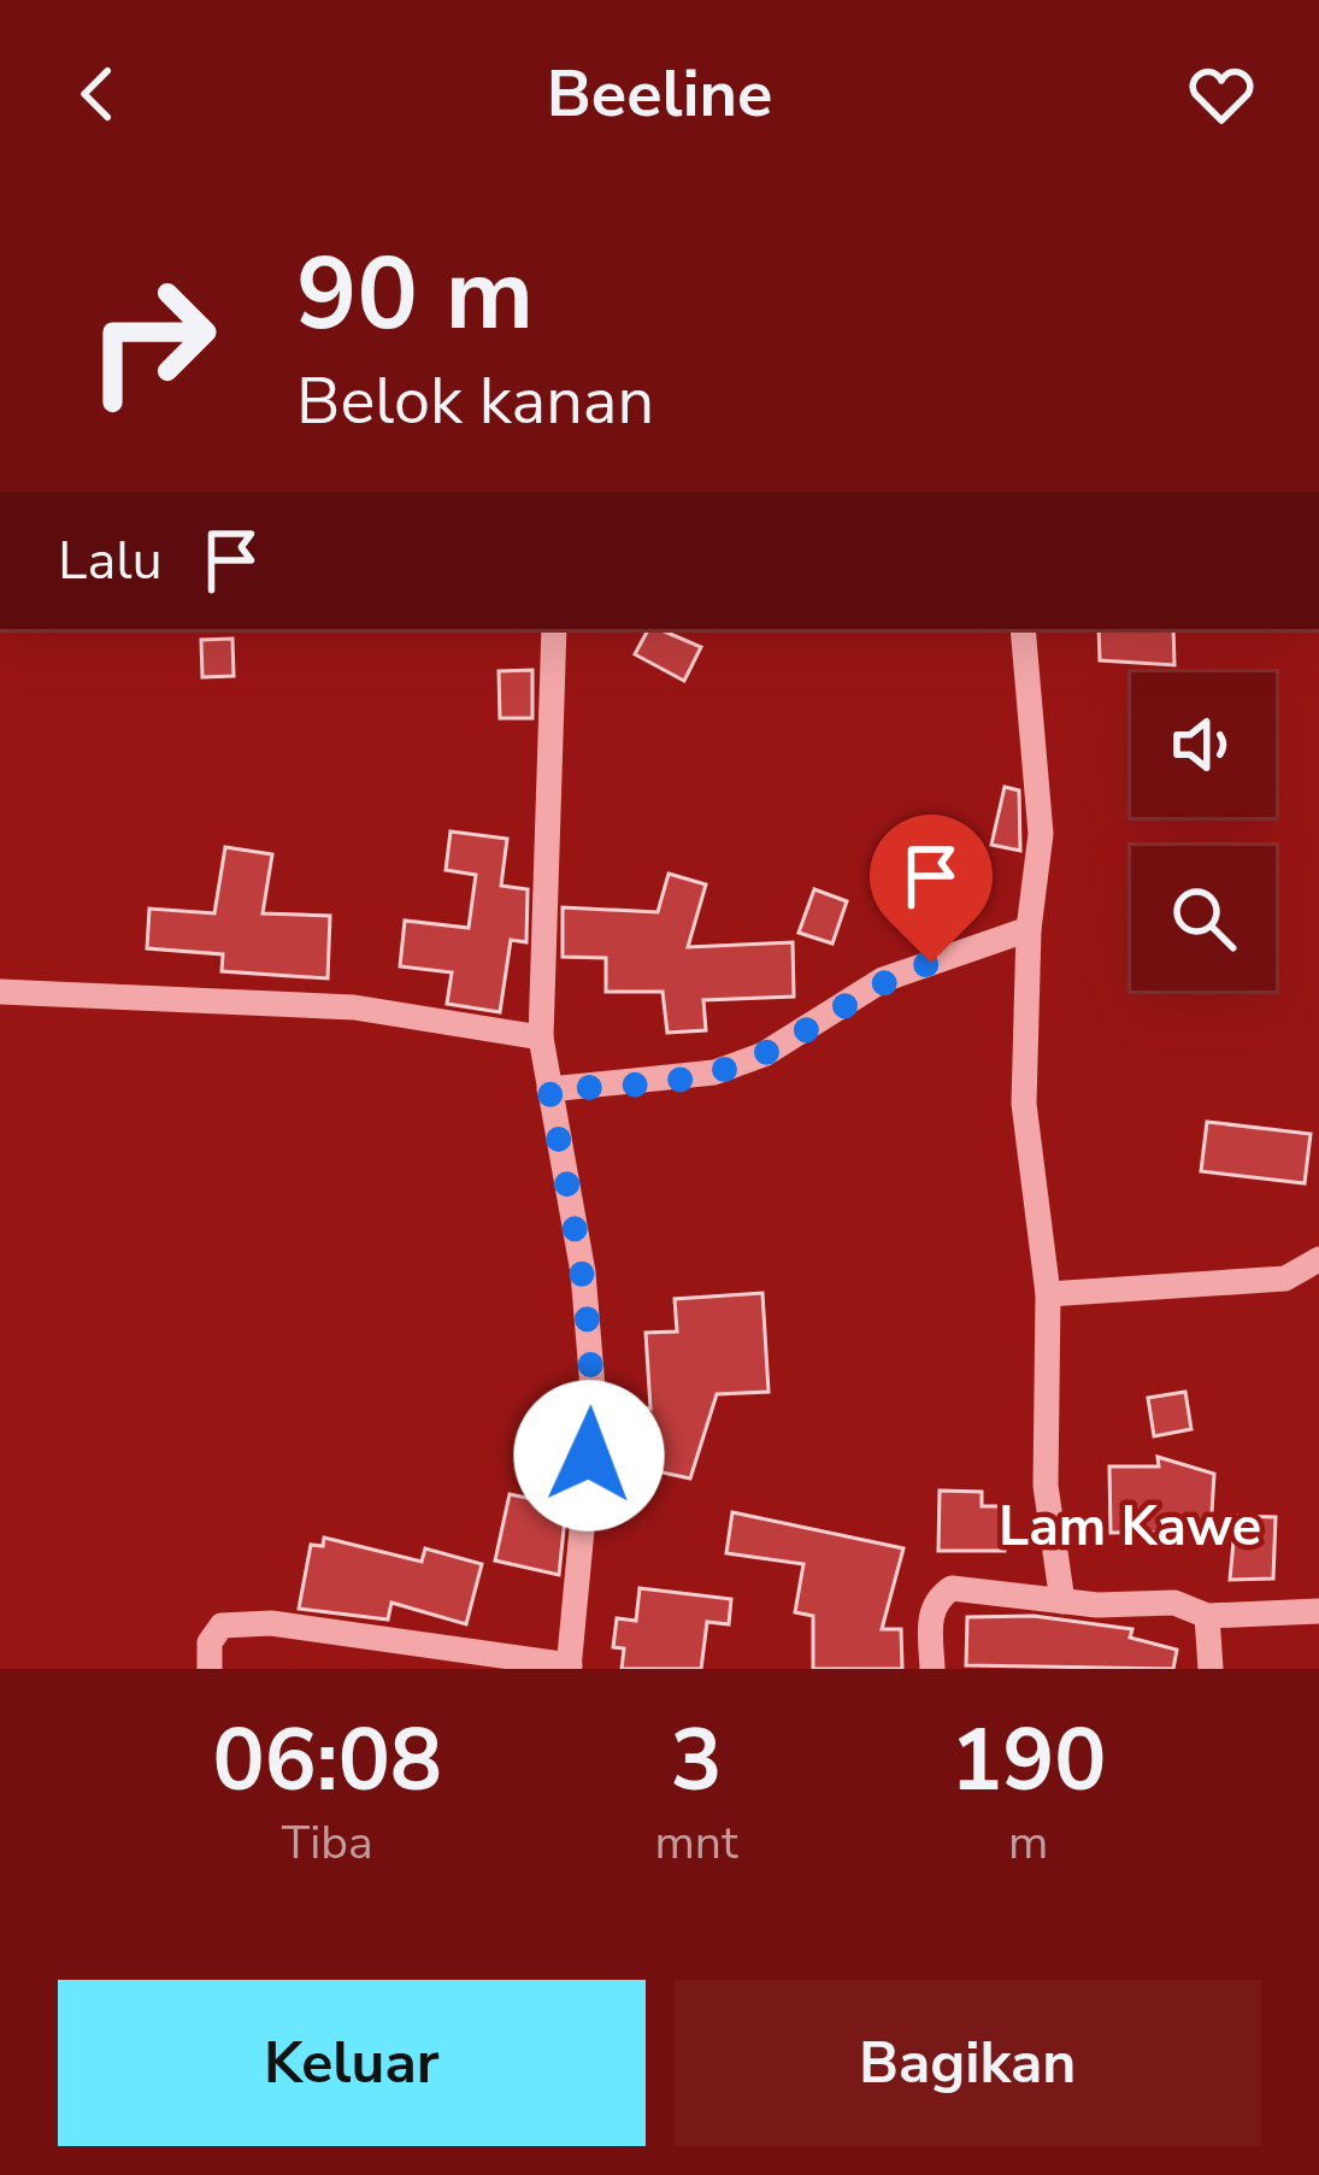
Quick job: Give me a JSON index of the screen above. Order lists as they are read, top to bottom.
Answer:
{
  "districts": ["Lam Kawe"],
  "page": {
    "header": "Beeline",
    "turn": ["90 m", "Belok kanan"],
    "then": "Lalu",
    "eta": [
      "06:08",
      "Tiba",
      "3",
      "mnt",
      "190",
      "m"
    ],
    "buttons": ["Keluar", "Bagikan"]
  }
}
